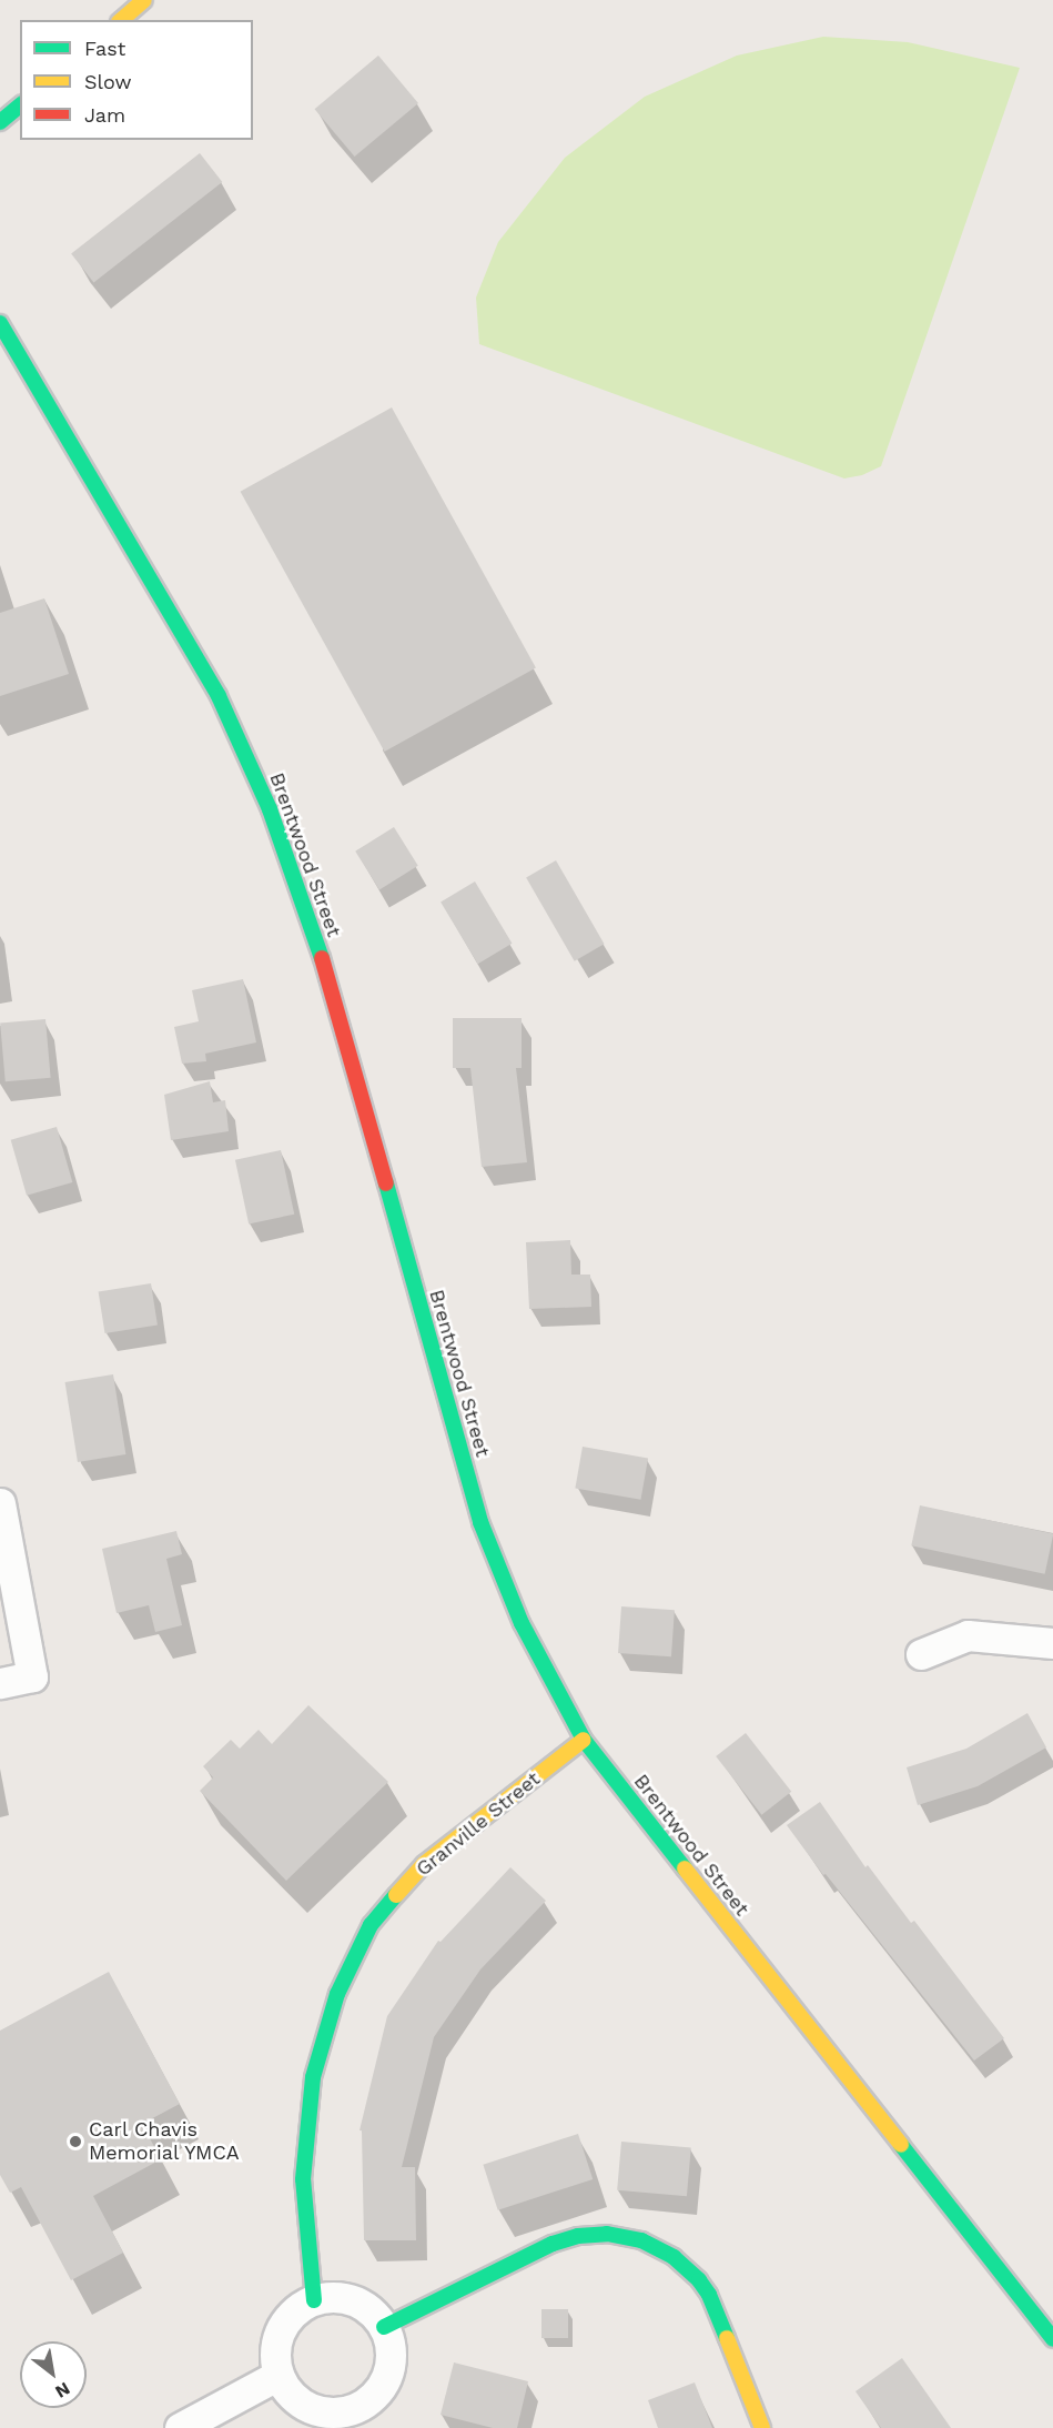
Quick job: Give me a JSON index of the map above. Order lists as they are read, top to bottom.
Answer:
{
  "streets": {
    "main road": ["Brentwood Street", "Granville Street"]
  },
  "crossings": [
    ["Brentwood Street", "Granville Street"]
  ],
  "places": ["Carl Chavis Memorial YMCA"],
  "legend": ["Fast", "Slow", "Jam"],
  "north": "bottom right"
}
